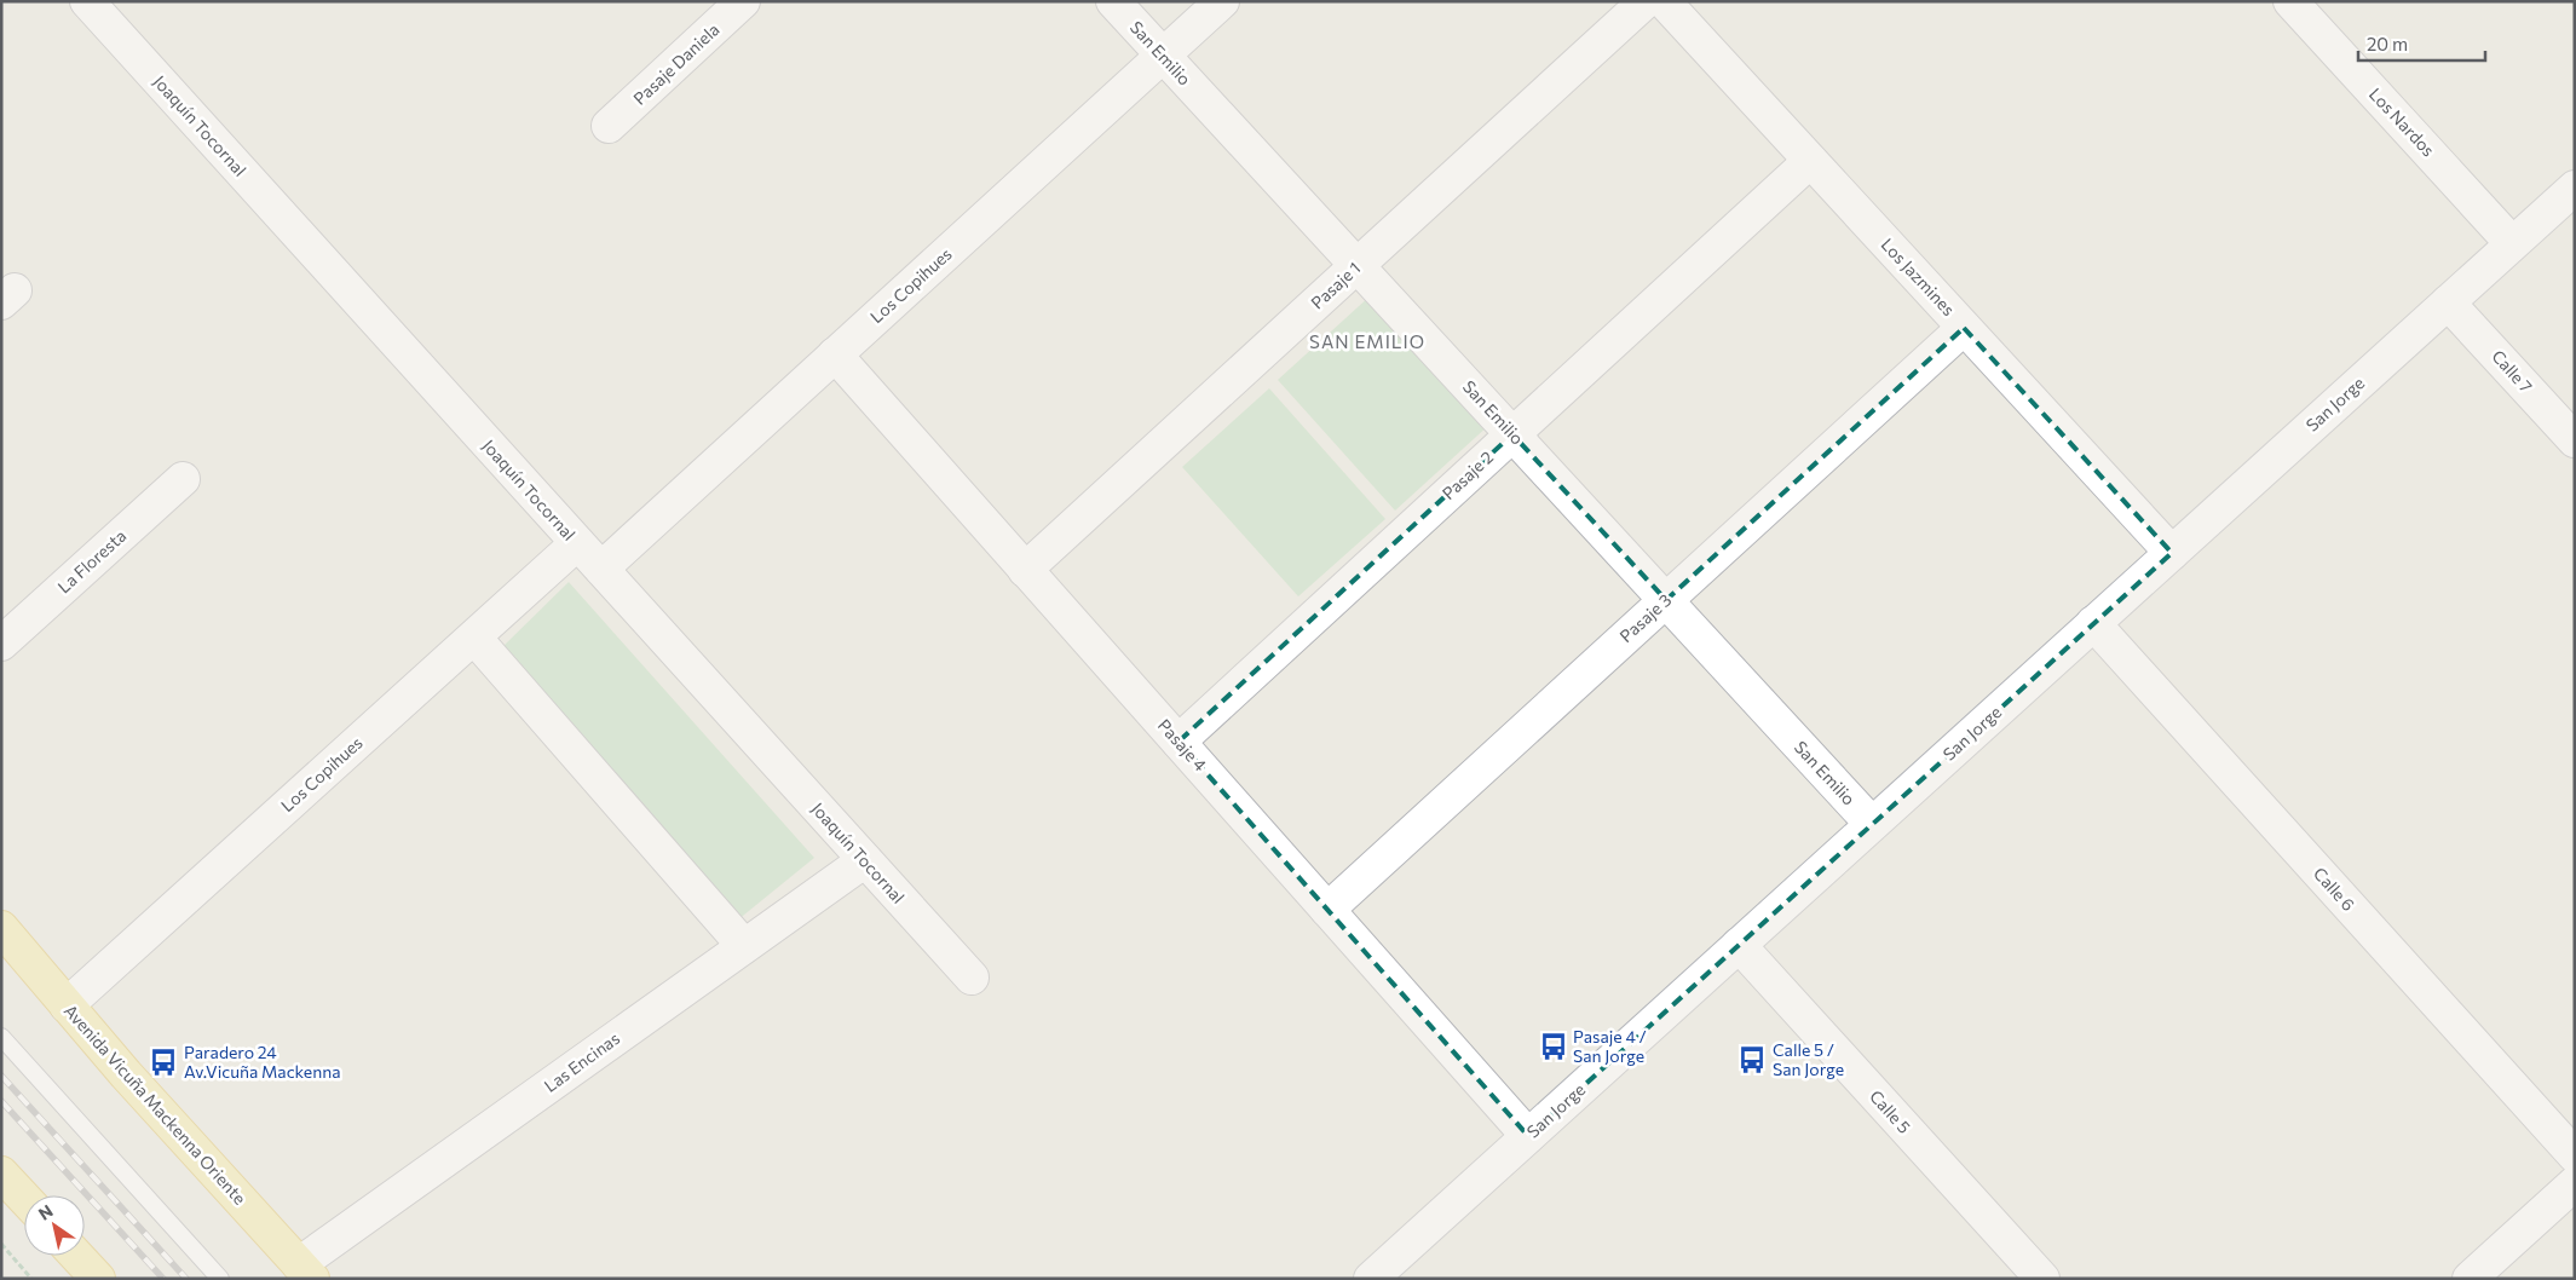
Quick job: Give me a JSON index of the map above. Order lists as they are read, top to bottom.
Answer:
{
  "streets": {
    "main road": ["Avenida Vicuña Mackenna Oriente"],
    "street": [
      "San Emilio",
      "Pasaje Daniela",
      "Los Nardos",
      "Joaquín Tocornal",
      "Los Jazmines",
      "Los Copihues",
      "Pasaje 1",
      "Calle 7",
      "San Jorge",
      "Pasaje 2",
      "La Floresta",
      "Pasaje 3",
      "Pasaje 4",
      "Calle 6",
      "Las Encinas",
      "Calle 5"
    ]
  },
  "crossings": [
    ["San Emilio", "Los Copihues"],
    ["San Emilio", "Pasaje 1"],
    ["San Emilio", "San Jorge"],
    ["San Emilio", "Pasaje 2"],
    ["San Emilio", "Pasaje 3"],
    ["Los Nardos", "San Jorge"],
    ["Joaquín Tocornal", "Los Copihues"],
    ["Joaquín Tocornal", "Las Encinas"],
    ["Los Jazmines", "San Jorge"],
    ["Los Jazmines", "Pasaje 2"],
    ["Los Jazmines", "Pasaje 3"],
    ["Los Copihues", "Pasaje 4"],
    ["Los Copihues", "Avenida Vicuña Mackenna Oriente"],
    ["Pasaje 1", "Pasaje 4"],
    ["Calle 7", "San Jorge"],
    ["San Jorge", "Pasaje 4"],
    ["San Jorge", "Calle 6"],
    ["San Jorge", "Calle 5"],
    ["Pasaje 2", "Pasaje 4"],
    ["Pasaje 3", "Pasaje 4"],
    ["Las Encinas", "Avenida Vicuña Mackenna Oriente"]
  ],
  "districts": ["SAN EMILIO"],
  "places": {
    "bus stop": ["Pasaje 4 / San Jorge", "Calle 5 / San Jorge", "Paradero 24 Av.Vicuña Mackenna"]
  },
  "scale_bar": "20 m",
  "north": "top left"
}
